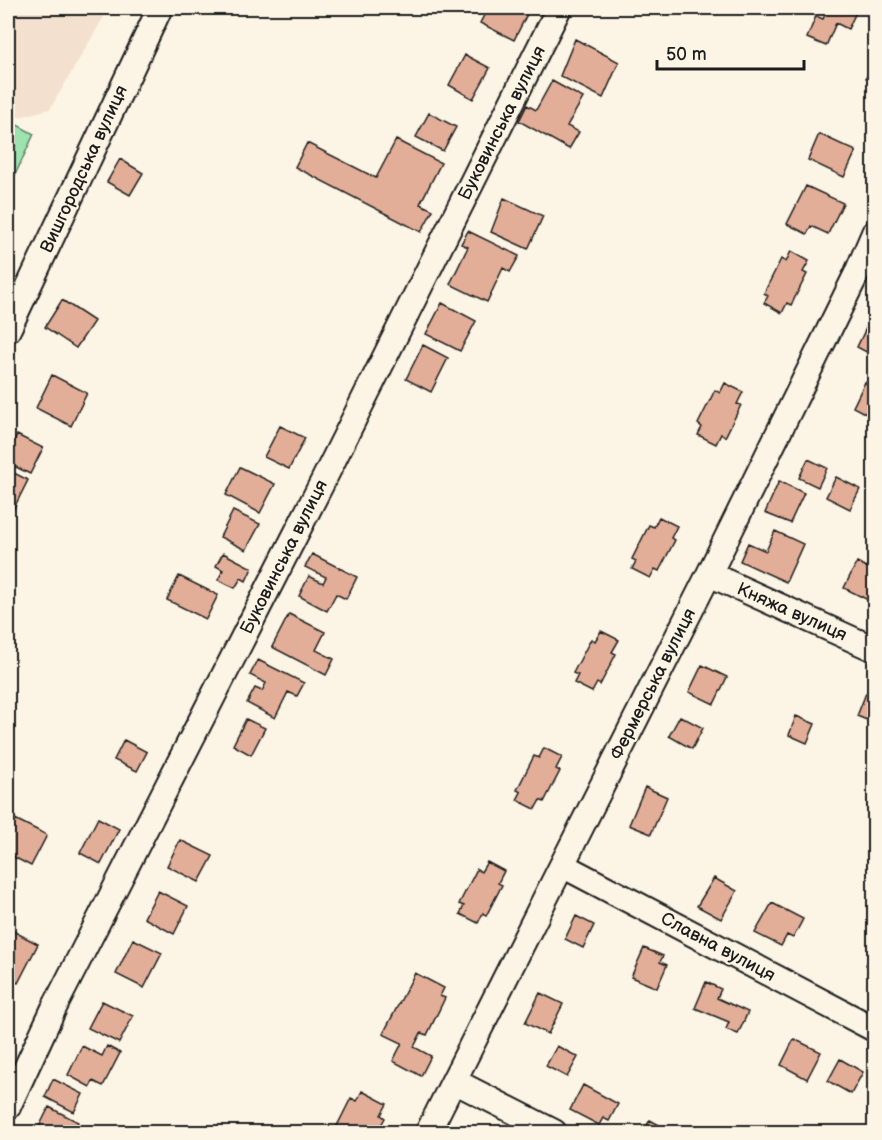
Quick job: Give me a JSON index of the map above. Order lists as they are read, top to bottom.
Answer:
{
  "streets": {
    "street": [
      "Буковинська вулиця",
      "Вишгородська вулиця",
      "Княжа вулиця",
      "Фермерська вулиця",
      "Славна вулиця"
    ]
  },
  "crossings": [
    ["Княжа вулиця", "Фермерська вулиця"],
    ["Фермерська вулиця", "Славна вулиця"]
  ],
  "scale_bar": "50 m"
}
